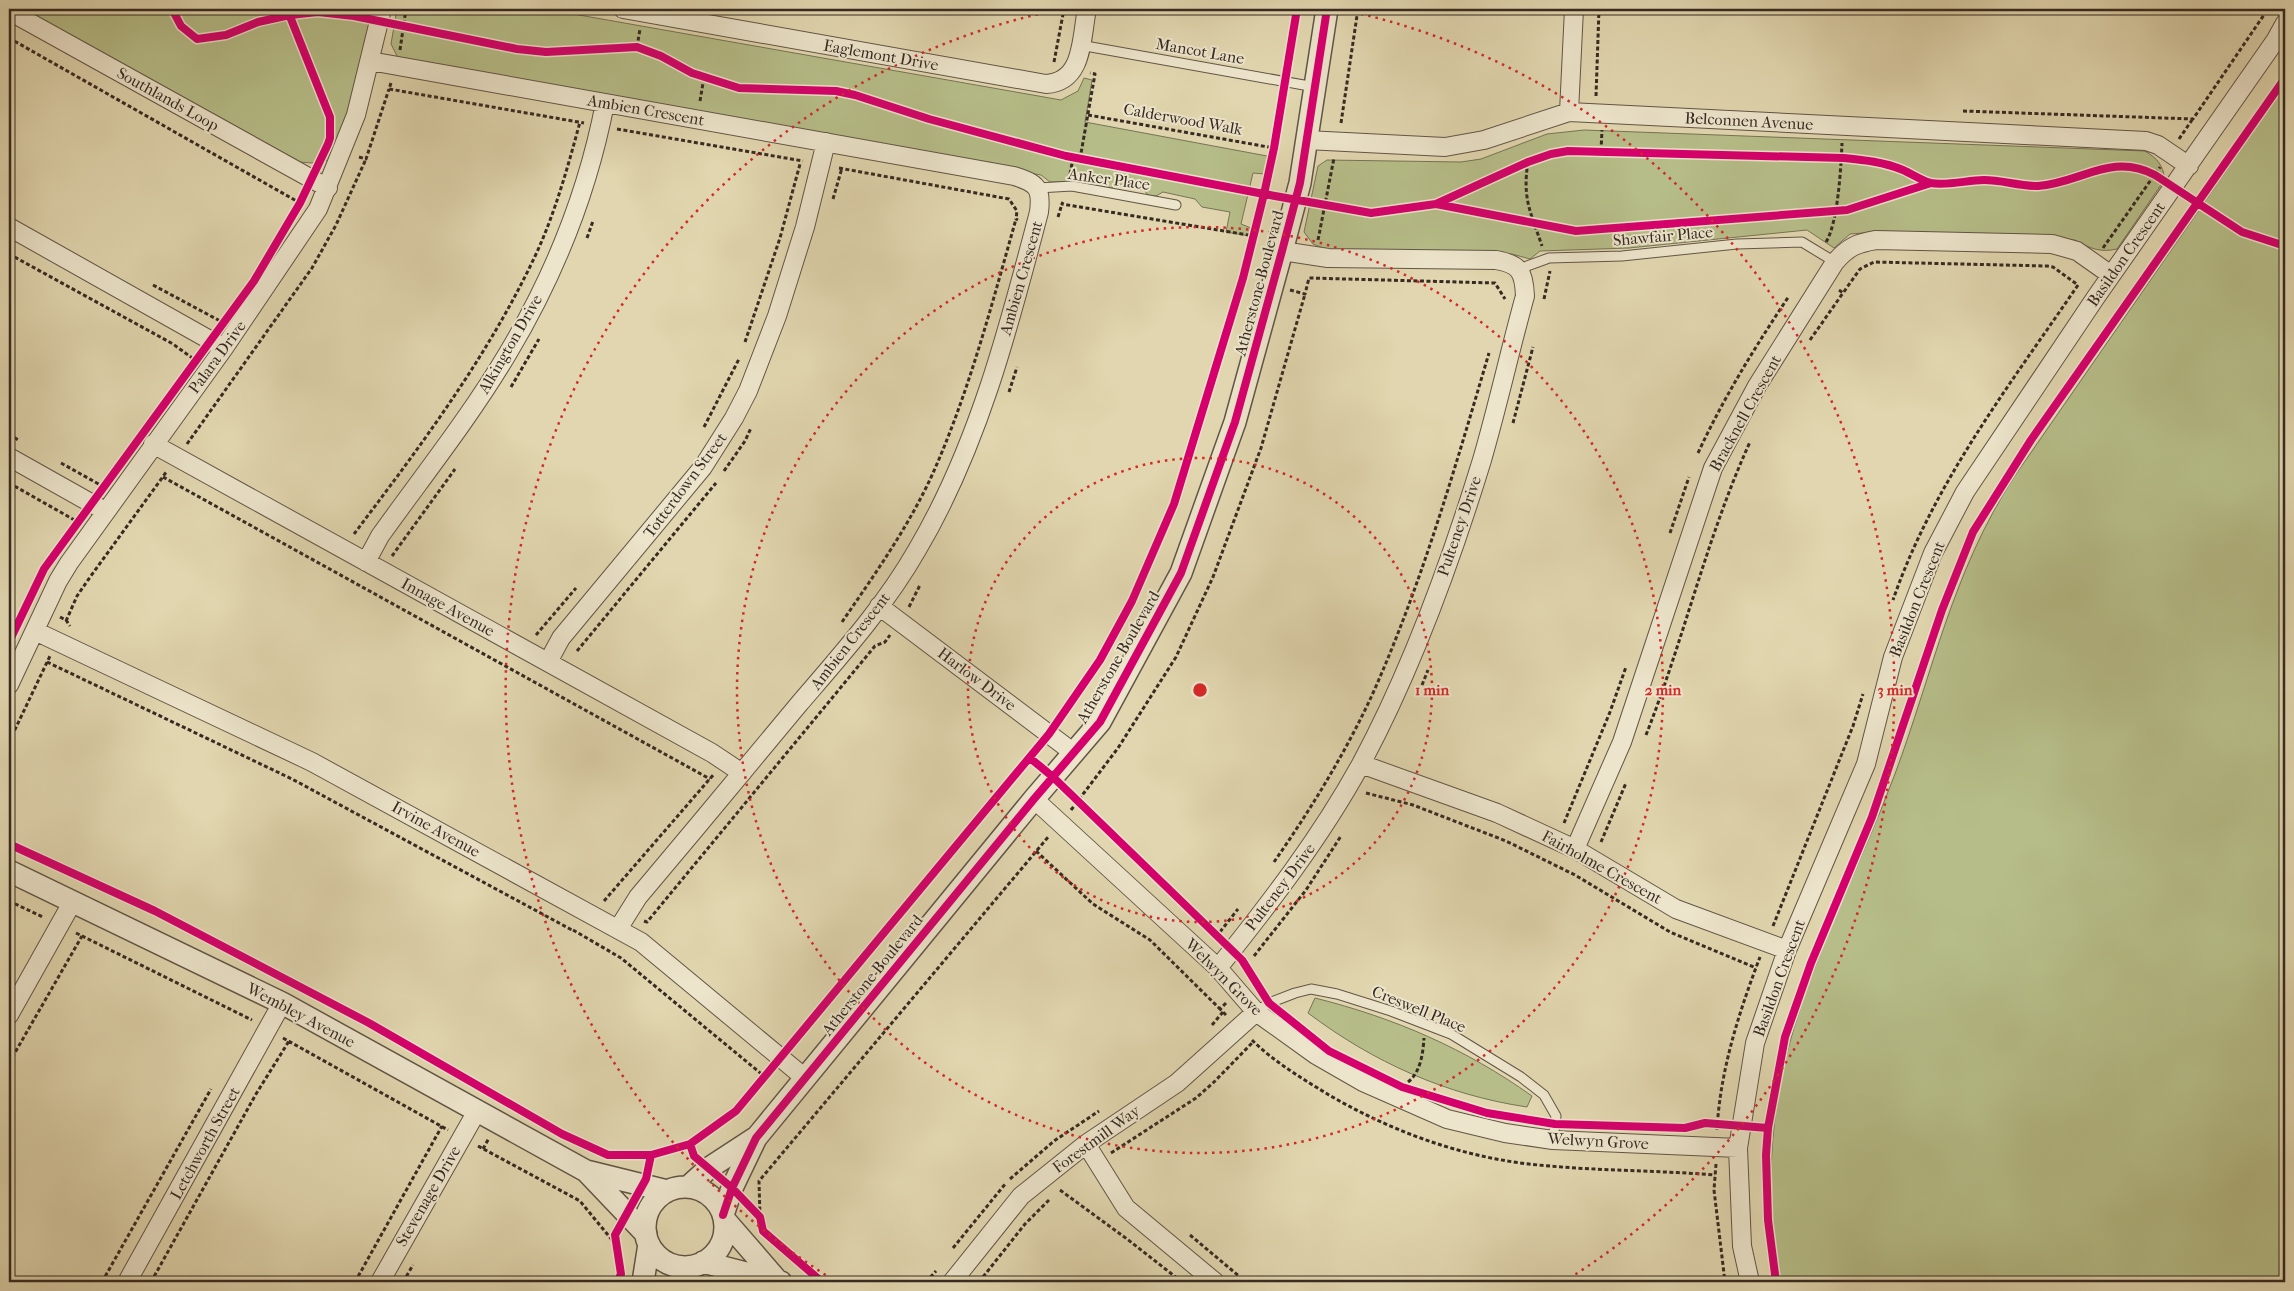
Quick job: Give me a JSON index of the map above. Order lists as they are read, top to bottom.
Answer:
{
  "streets": {
    "street": [
      "Eaglemont Drive",
      "Southlands Loop",
      "Ambien Crescent",
      "Belconnen Avenue",
      "Basildon Crescent",
      "Atherstone Boulevard",
      "Alkington Drive",
      "Palara Drive",
      "Bracknell Crescent",
      "Totterdown Street",
      "Pulteney Drive",
      "Innage Avenue",
      "Harlow Drive",
      "Irvine Avenue",
      "Fairholme Crescent",
      "Welwyn Grove",
      "Wembley Avenue",
      "Forestmill Way",
      "Letchworth Street",
      "Stevenage Drive"
    ],
    "lane": [
      "Mancot Lane",
      "Anker Place",
      "Shawfair Place",
      "Creswell Place"
    ],
    "path": ["Calderwood Walk"]
  },
  "crossings": [
    ["Mancot Lane", "Eaglemont Drive"],
    ["Mancot Lane", "Atherstone Boulevard"],
    ["Southlands Loop", "Palara Drive"],
    ["Ambien Crescent", "Anker Place"],
    ["Ambien Crescent", "Alkington Drive"],
    ["Ambien Crescent", "Palara Drive"],
    ["Ambien Crescent", "Totterdown Street"],
    ["Ambien Crescent", "Innage Avenue"],
    ["Ambien Crescent", "Harlow Drive"],
    ["Ambien Crescent", "Irvine Avenue"],
    ["Belconnen Avenue", "Basildon Crescent"],
    ["Belconnen Avenue", "Atherstone Boulevard"],
    ["Shawfair Place", "Bracknell Crescent"],
    ["Shawfair Place", "Pulteney Drive"],
    ["Basildon Crescent", "Bracknell Crescent"],
    ["Basildon Crescent", "Fairholme Crescent"],
    ["Basildon Crescent", "Welwyn Grove"],
    ["Atherstone Boulevard", "Harlow Drive"],
    ["Atherstone Boulevard", "Irvine Avenue"],
    ["Atherstone Boulevard", "Welwyn Grove"],
    ["Atherstone Boulevard", "Wembley Avenue"],
    ["Alkington Drive", "Innage Avenue"],
    ["Palara Drive", "Innage Avenue"],
    ["Palara Drive", "Irvine Avenue"],
    ["Bracknell Crescent", "Fairholme Crescent"],
    ["Totterdown Street", "Innage Avenue"],
    ["Pulteney Drive", "Fairholme Crescent"],
    ["Pulteney Drive", "Welwyn Grove"],
    ["Welwyn Grove", "Creswell Place"],
    ["Welwyn Grove", "Forestmill Way"],
    ["Creswell Place", "Forestmill Way"],
    ["Wembley Avenue", "Letchworth Street"],
    ["Wembley Avenue", "Stevenage Drive"]
  ],
  "rings": ["1 min", "2 min", "3 min"]
}
